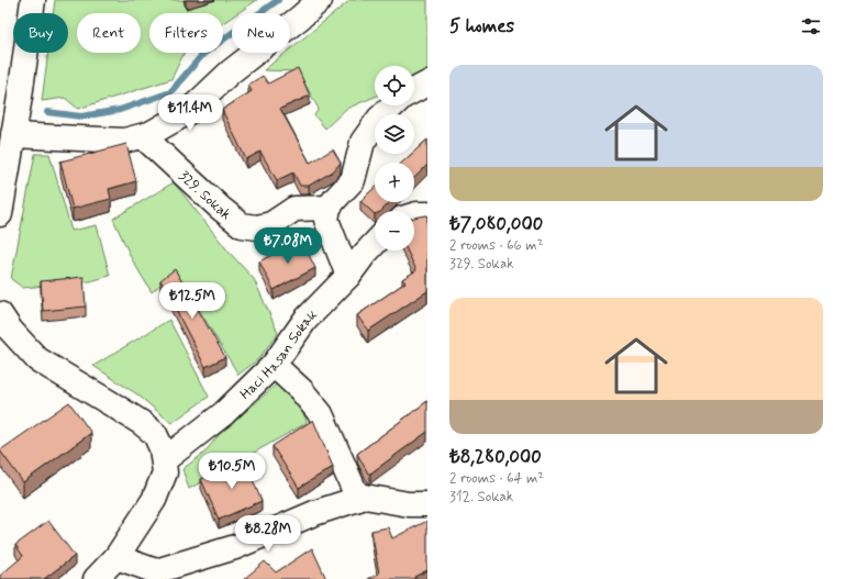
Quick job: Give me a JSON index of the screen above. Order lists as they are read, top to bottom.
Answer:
{
  "streets": {
    "street": ["329. Sokak", "Haci Hasan Sokak"]
  },
  "page": {
    "heading": "5 homes",
    "chip": [
      "Buy",
      "Rent",
      "Filters",
      "New"
    ],
    "list": [
      {
        "name": "₺7,080,000",
        "note": "2 rooms · 66 m² · 329. Sokak"
      },
      {
        "name": "₺8,280,000",
        "note": "2 rooms · 64 m² · 312. Sokak"
      }
    ],
    "map_buttons": ["+", "−"],
    "price": [
      "₺11.4M",
      "₺7.08M",
      "₺12.5M",
      "₺10.5M",
      "₺8.28M"
    ]
  }
}
